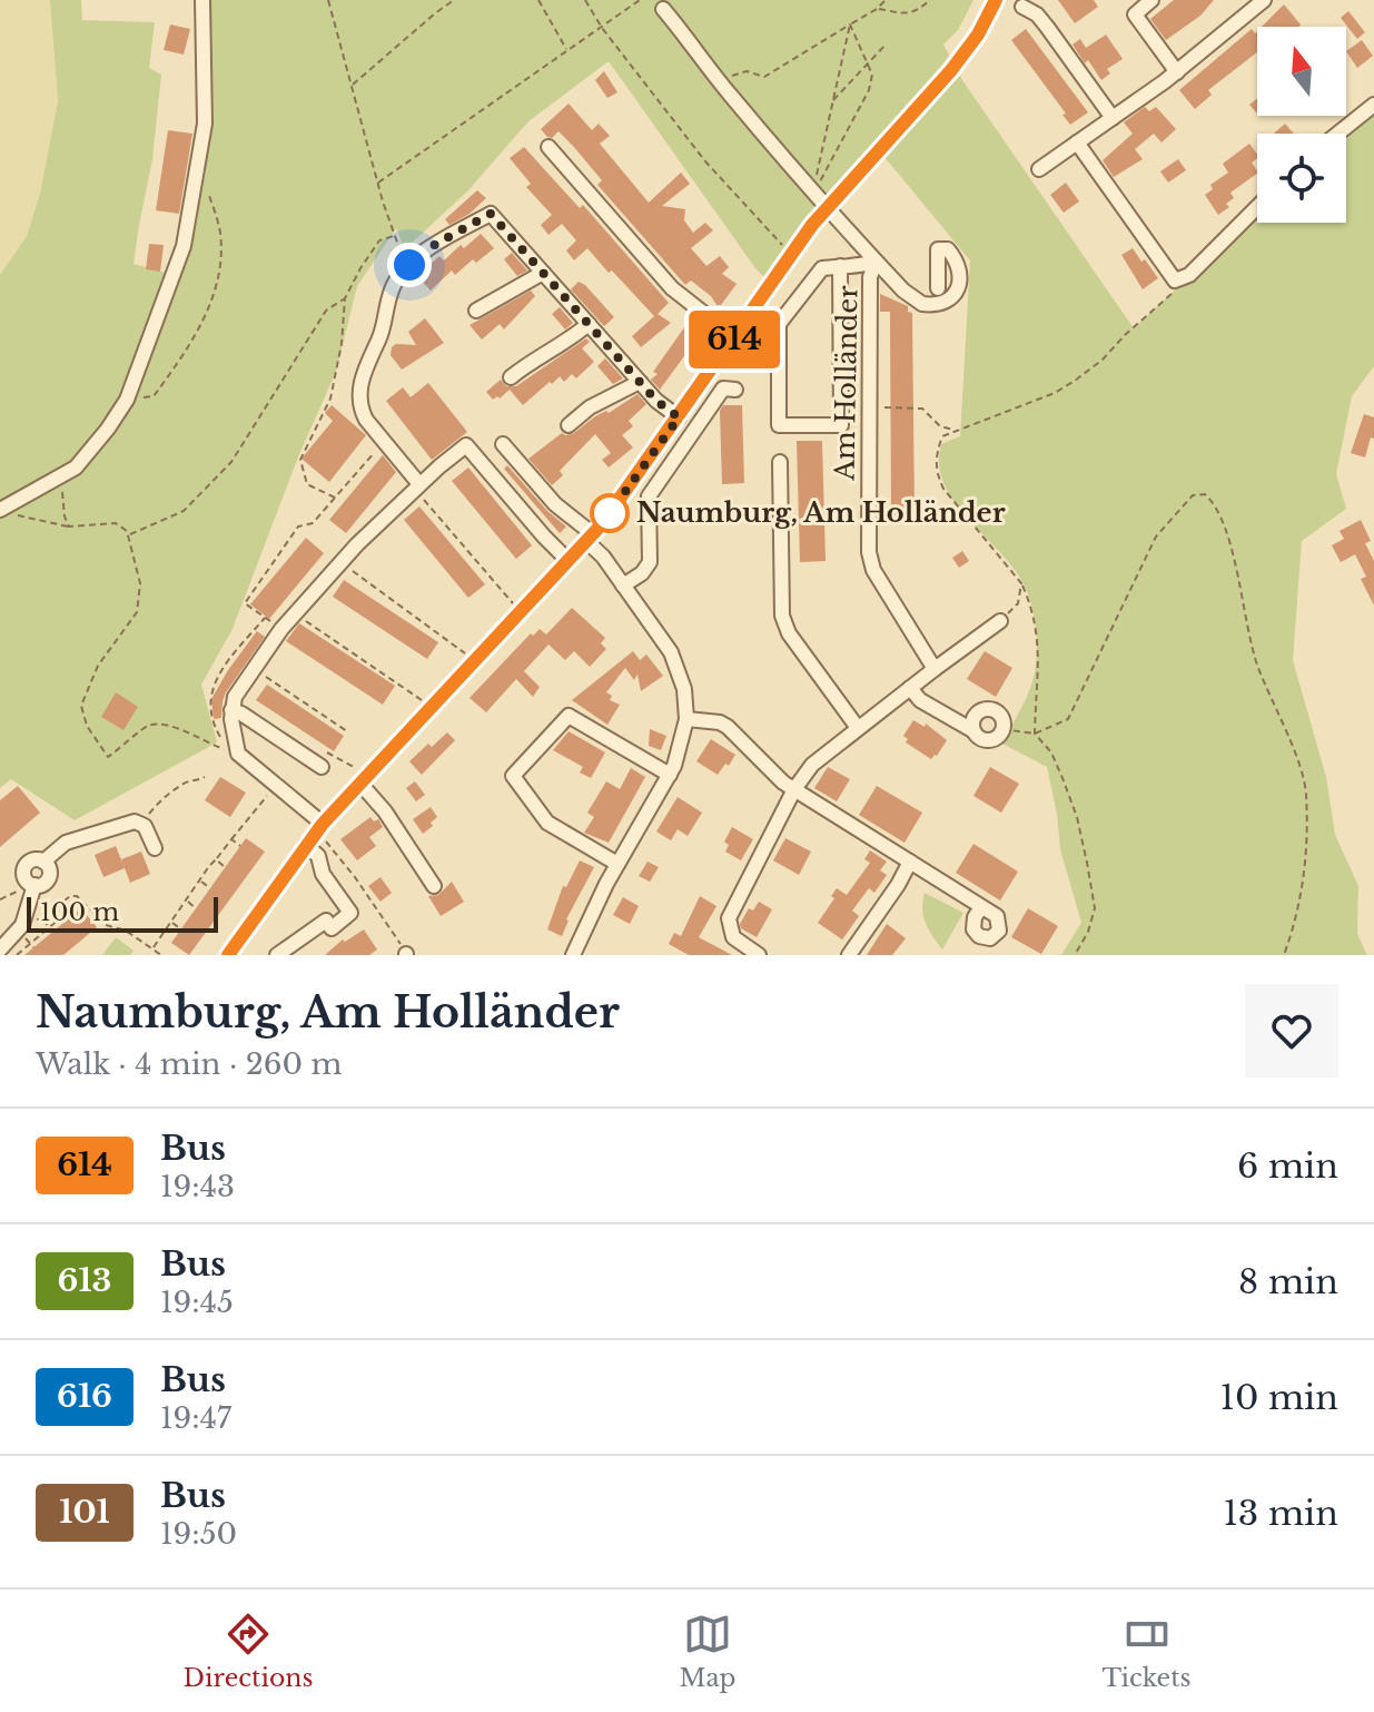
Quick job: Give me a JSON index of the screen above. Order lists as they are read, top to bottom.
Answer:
{
  "streets": {
    "street": ["Am Holländer"]
  },
  "places": ["Naumburg, Am Holländer"],
  "lines": ["bus line 614"],
  "scale_bar": "100 m",
  "north": "top",
  "page": {
    "on_map": "614",
    "scale": "100 m",
    "heading": ["Naumburg, Am Holländer", "Walk · 4 min · 260 m"],
    "list": [
      {
        "mark": "614",
        "name": "Bus",
        "note": "19:43",
        "value": "6 min"
      },
      {
        "mark": "613",
        "name": "Bus",
        "note": "19:45",
        "value": "8 min"
      },
      {
        "mark": "616",
        "name": "Bus",
        "note": "19:47",
        "value": "10 min"
      },
      {
        "mark": "101",
        "name": "Bus",
        "note": "19:50",
        "value": "13 min"
      }
    ],
    "tabs": ["Directions", "Map", "Tickets"]
  }
}
